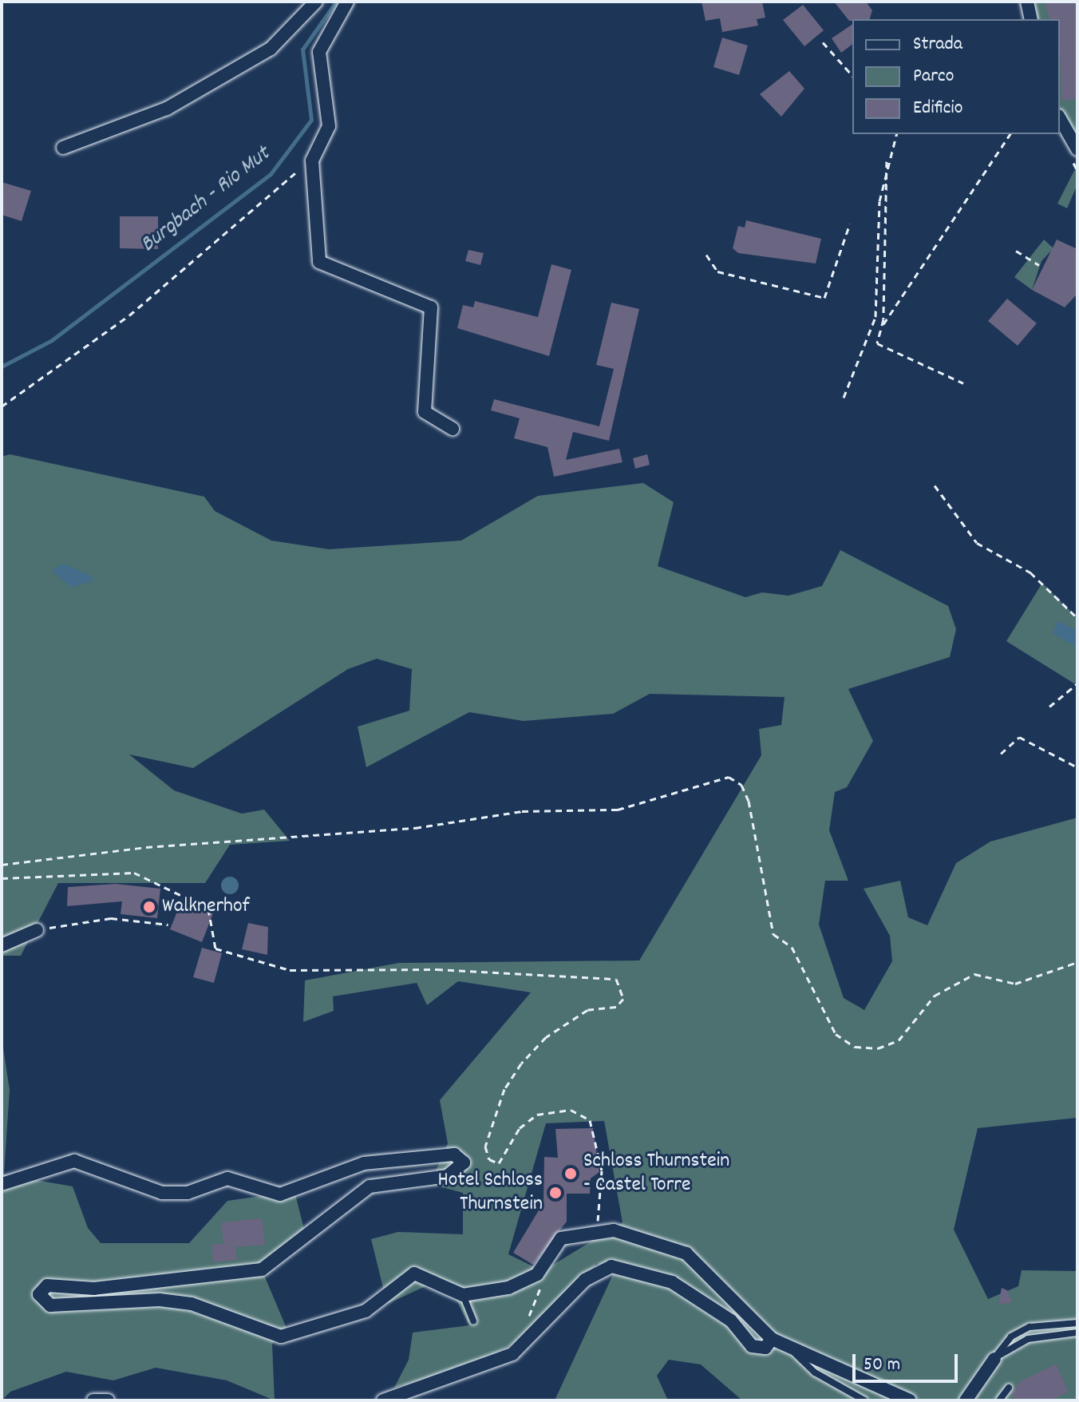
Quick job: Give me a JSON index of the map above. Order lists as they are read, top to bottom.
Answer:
{
  "water": ["Burgbach - Rio Mut"],
  "places": ["Walknerhof", "Schloss Thurnstein - Castel Torre", "Hotel Schloss Thurnstein"],
  "legend": ["Strada", "Parco", "Edificio"],
  "scale_bar": "50 m"
}
